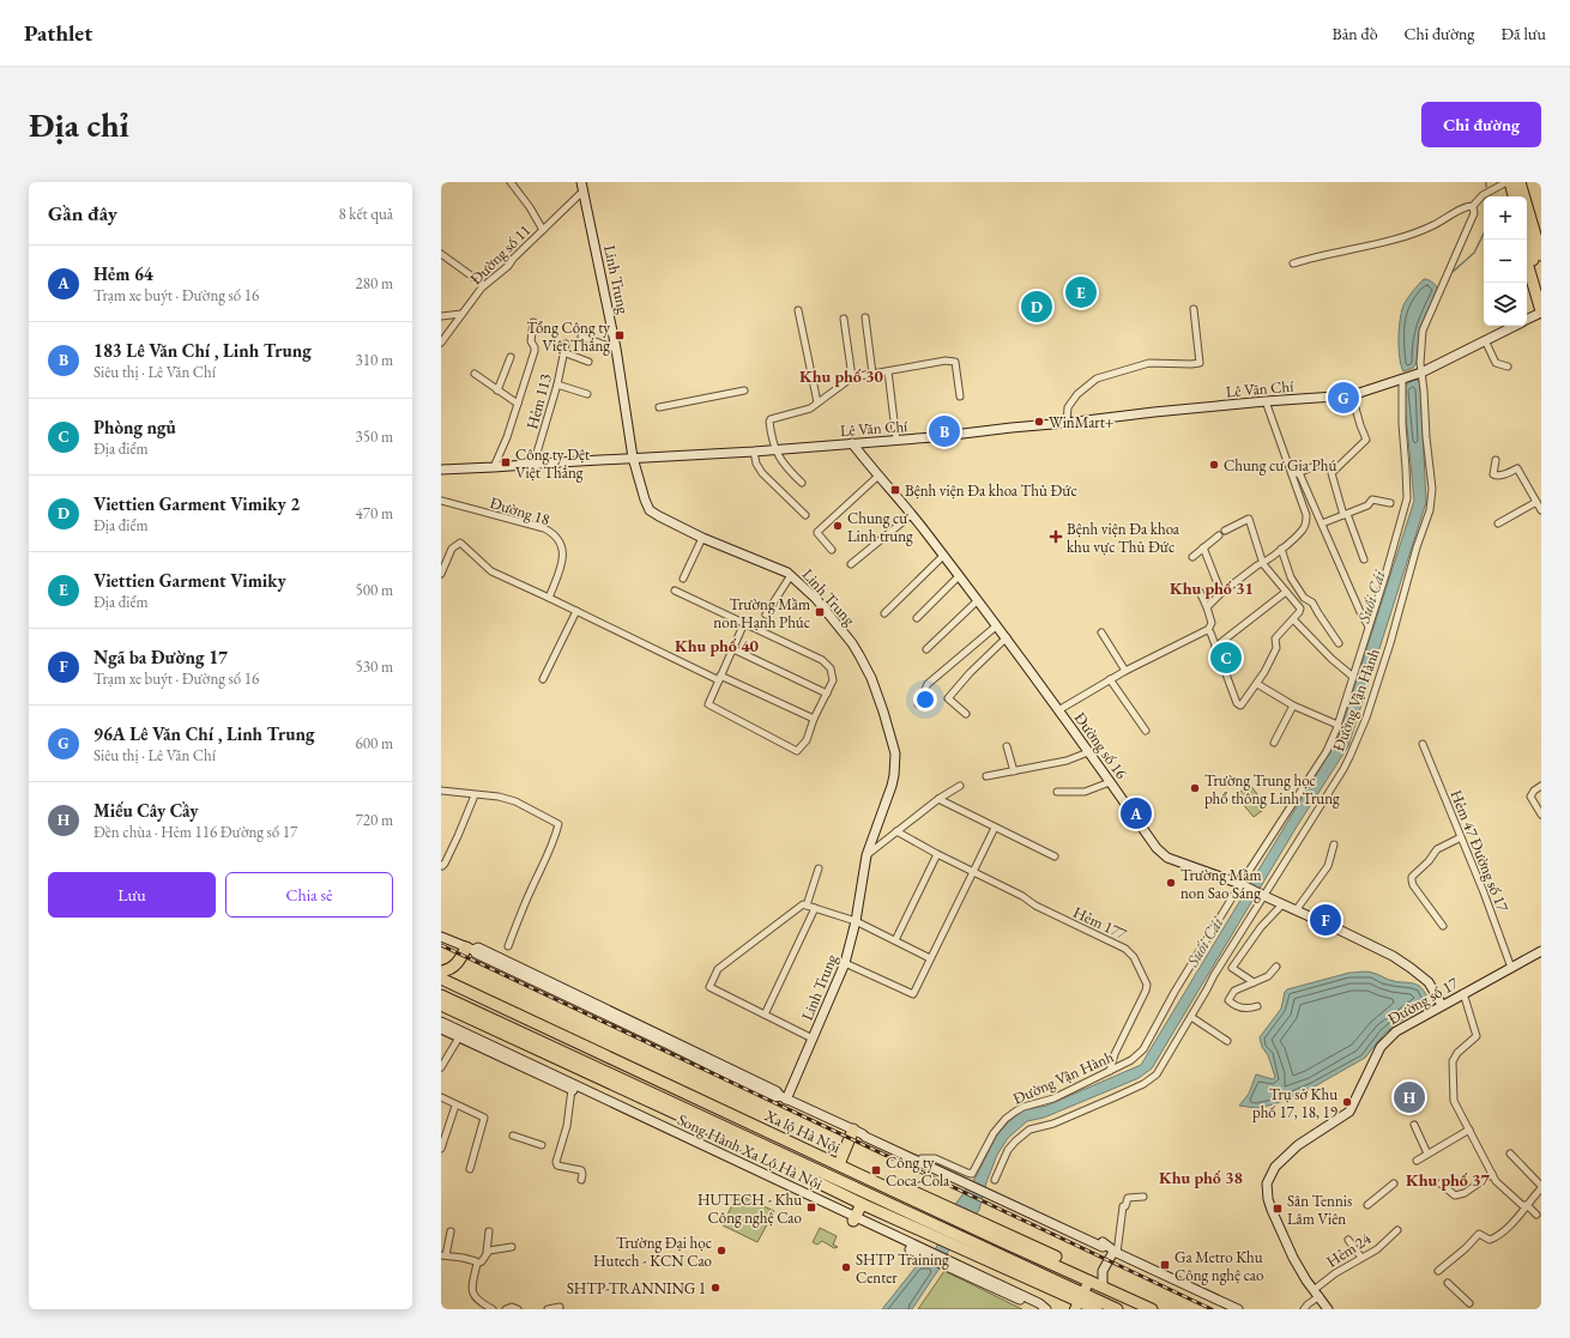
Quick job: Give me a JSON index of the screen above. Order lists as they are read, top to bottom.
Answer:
{
  "streets": {
    "highway": ["Xa lộ Hà Nội"],
    "main road": [
      "Linh Trung",
      "Lê Văn Chí",
      "Đường số 16",
      "Đường số 17",
      "Song Hành Xa Lộ Hà Nội"
    ],
    "street": [
      "Đường số 11",
      "Hẻm 113",
      "Đường 18",
      "Đường Vận Hành",
      "Hẻm 47 Đường số 17",
      "Hẻm 177",
      "Hẻm 24"
    ]
  },
  "crossings": [
    ["Đường số 11", "Linh Trung"],
    ["Linh Trung", "Lê Văn Chí"],
    ["Lê Văn Chí", "Hẻm 113"],
    ["Lê Văn Chí", "Đường Vận Hành"],
    ["Lê Văn Chí", "Đường số 16"],
    ["Đường Vận Hành", "Đường số 16"],
    ["Đường Vận Hành", "Hẻm 177"],
    ["Đường số 16", "Đường số 17"],
    ["Hẻm 47 Đường số 17", "Đường số 17"],
    ["Đường số 17", "Hẻm 24"]
  ],
  "districts": [
    "Khu phố 30",
    "Khu phố 31",
    "Khu phố 40",
    "Khu phố 38",
    "Khu phố 37"
  ],
  "water": ["Suối Cái"],
  "places": {
    "transit": [
      "Tổng Công ty Việt Thắng",
      "Công ty Dệt Việt Thắng",
      "Bệnh viện Đa khoa Thủ Đức",
      "Trường Mầm non Hạnh Phúc",
      "Công ty Coca-Cola",
      "HUTECH - Khu Công nghệ Cao",
      "Sân Tennis Lâm Viên",
      "Ga Metro Khu Công nghệ cao"
    ],
    "other": [
      "WinMart+",
      "Chung cư Gia Phú",
      "Chung cư Linh trung",
      "Trường Trung học phổ thông Linh Trung",
      "Trường Mầm non Sao Sáng",
      "Trụ sở Khu phố 17, 18, 19",
      "Trường Đại học Hutech - KCN Cao",
      "SHTP Training Center",
      "SHTP-TRANNING 1"
    ],
    "health": ["Bệnh viện Đa khoa khu vực Thủ Đức"]
  },
  "page": {
    "header": "Pathlet",
    "nav": ["Bản đồ", "Chỉ đường", "Đã lưu"],
    "buttons": [
      "Chỉ đường",
      ["Lưu", "Chia sẻ"]
    ],
    "title": "Địa chỉ",
    "heading": ["Gần đây", "8 kết quả"],
    "map_buttons": ["+", "−"],
    "list": [
      {
        "mark": "A",
        "name": "Hẻm 64",
        "note": "Trạm xe buýt · Đường số 16",
        "value": "280 m"
      },
      {
        "mark": "B",
        "name": "183 Lê Văn Chí , Linh Trung",
        "note": "Siêu thị · Lê Văn Chí",
        "value": "310 m"
      },
      {
        "mark": "C",
        "name": "Phòng ngủ",
        "note": "Địa điểm",
        "value": "350 m"
      },
      {
        "mark": "D",
        "name": "Viettien Garment Vimiky 2",
        "note": "Địa điểm",
        "value": "470 m"
      },
      {
        "mark": "E",
        "name": "Viettien Garment Vimiky",
        "note": "Địa điểm",
        "value": "500 m"
      },
      {
        "mark": "F",
        "name": "Ngã ba Đường 17",
        "note": "Trạm xe buýt · Đường số 16",
        "value": "530 m"
      },
      {
        "mark": "G",
        "name": "96A Lê Văn Chí , Linh Trung",
        "note": "Siêu thị · Lê Văn Chí",
        "value": "600 m"
      },
      {
        "mark": "H",
        "name": "Miếu Cây Cầy",
        "note": "Đền chùa · Hẻm 116 Đường số 17",
        "value": "720 m"
      }
    ],
    "pins": [
      "E",
      "D",
      "G",
      "B",
      "C",
      "A",
      "F",
      "H"
    ]
  }
}
